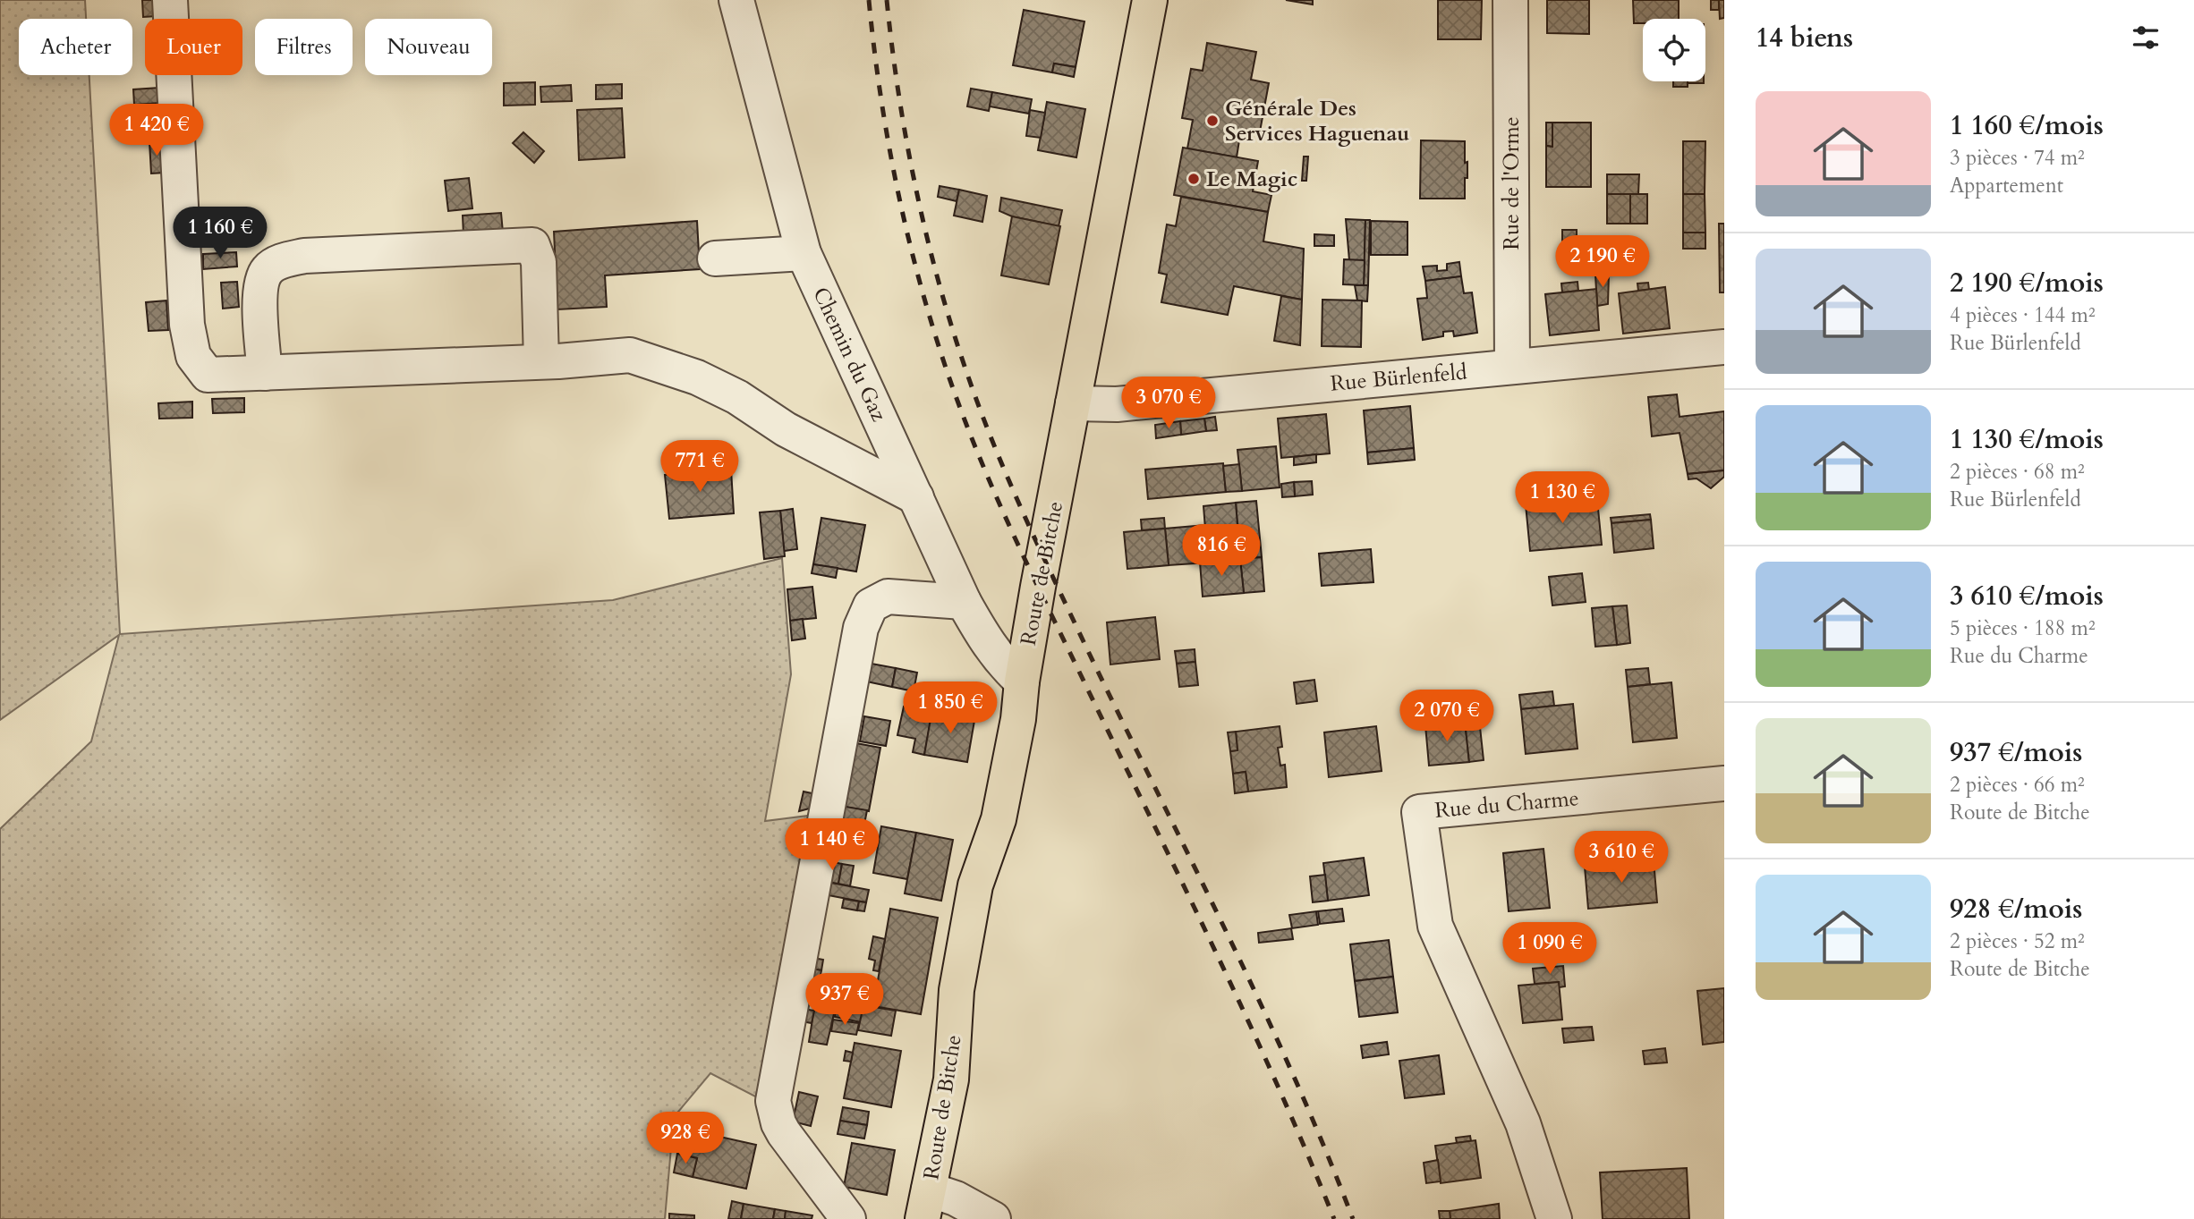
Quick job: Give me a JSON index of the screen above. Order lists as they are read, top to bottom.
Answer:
{
  "streets": {
    "main road": ["Route de Bitche"],
    "street": [
      "Rue de l'Orme",
      "Chemin du Gaz",
      "Rue Bürlenfeld",
      "Rue du Charme"
    ]
  },
  "crossings": [
    ["Rue de l'Orme", "Rue Bürlenfeld"],
    ["Chemin du Gaz", "Route de Bitche"],
    ["Rue Bürlenfeld", "Route de Bitche"]
  ],
  "places": ["Générale Des Services Haguenau", "Le Magic"],
  "page": {
    "heading": "14 biens",
    "chip": [
      "Acheter",
      "Louer",
      "Filtres",
      "Nouveau"
    ],
    "list": [
      {
        "name": "1 160 €/mois",
        "note": "3 pièces · 74 m² · Appartement"
      },
      {
        "name": "2 190 €/mois",
        "note": "4 pièces · 144 m² · Rue Bürlenfeld"
      },
      {
        "name": "1 130 €/mois",
        "note": "2 pièces · 68 m² · Rue Bürlenfeld"
      },
      {
        "name": "3 610 €/mois",
        "note": "5 pièces · 188 m² · Rue du Charme"
      },
      {
        "name": "937 €/mois",
        "note": "2 pièces · 66 m² · Route de Bitche"
      },
      {
        "name": "928 €/mois",
        "note": "2 pièces · 52 m² · Route de Bitche"
      }
    ],
    "price": [
      "1 420 €",
      "1 160 €",
      "2 190 €",
      "3 070 €",
      "771 €",
      "1 130 €",
      "816 €",
      "1 850 €",
      "2 070 €",
      "1 140 €",
      "3 610 €",
      "1 090 €",
      "937 €",
      "928 €"
    ]
  }
}
